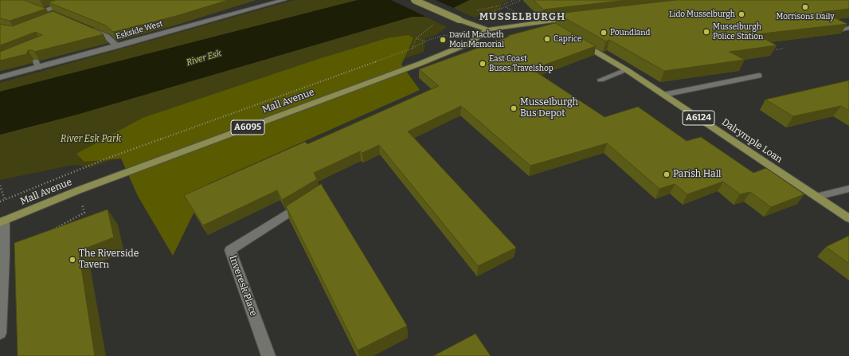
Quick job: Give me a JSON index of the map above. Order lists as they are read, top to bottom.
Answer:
{
  "streets": {
    "main road": [
      "Mall Avenue",
      "A6124",
      "A6095",
      "Dalrymple Loan"
    ],
    "street": ["Eskside West", "Inveresk Place"]
  },
  "districts": ["MUSSELBURGH"],
  "water": ["River Esk"],
  "parks": ["River Esk Park"],
  "places": [
    "Morrisons Daily",
    "Lido Musselburgh",
    "Musselburgh Police Station",
    "Poundland",
    "Caprice",
    "David Macbeth Moir Memorial",
    "East Coast Buses Travelshop",
    "Musselburgh Bus Depot",
    "Parish Hall",
    "The Riverside Tavern"
  ]
}
